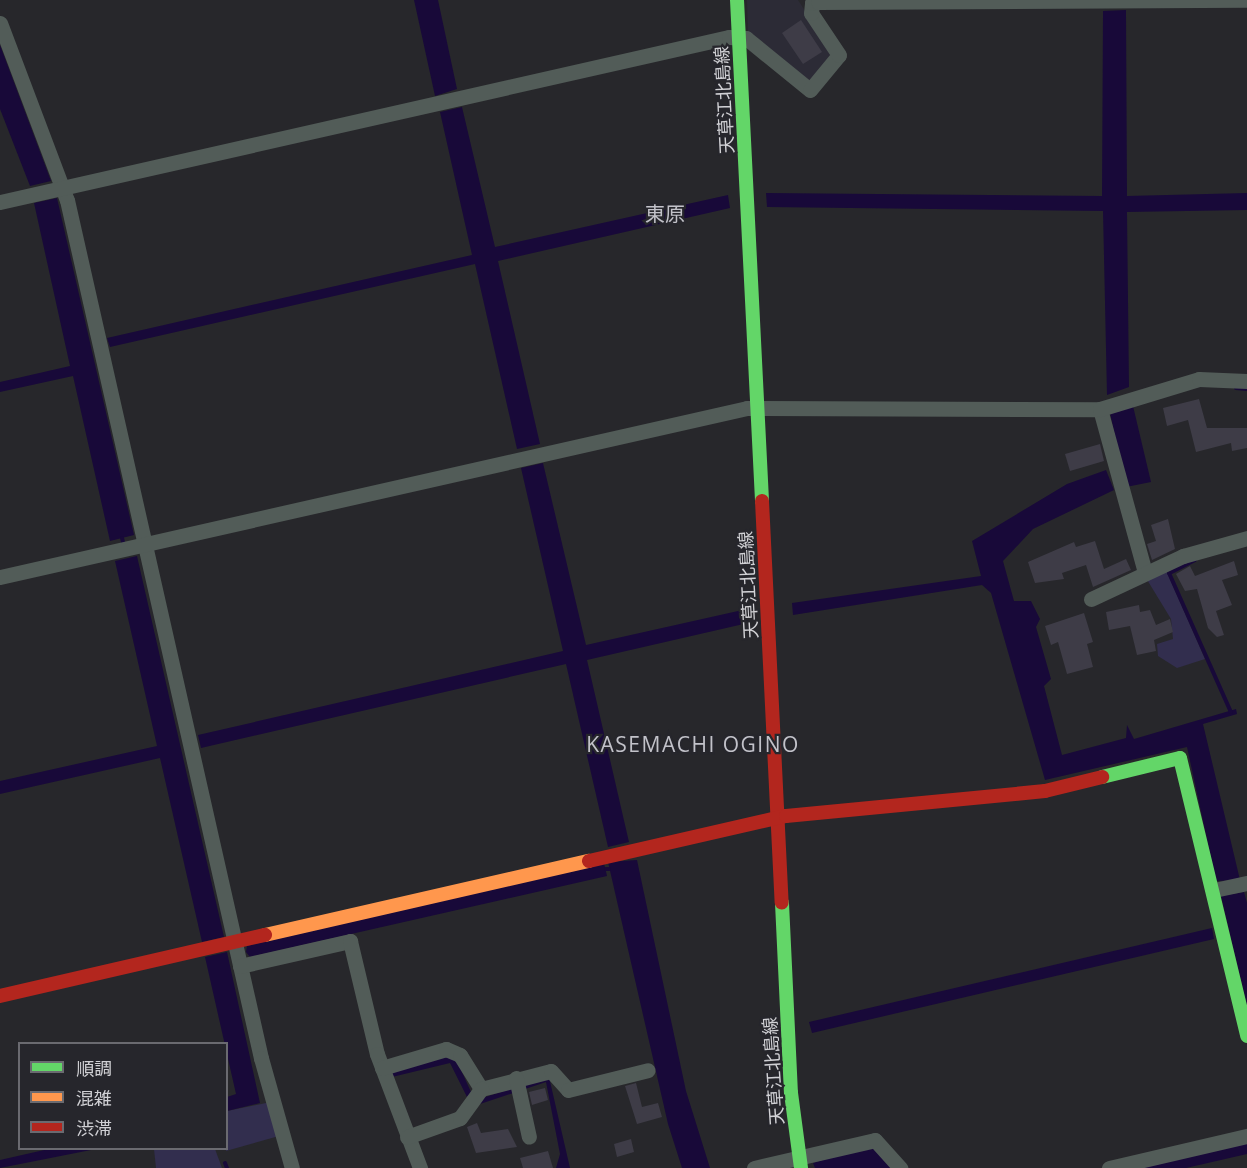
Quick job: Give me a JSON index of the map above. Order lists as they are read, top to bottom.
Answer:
{
  "streets": {
    "street": ["天草江北島線"]
  },
  "districts": ["東原", "KASEMACHI OGINO"],
  "legend": ["順調", "混雑", "渋滞"]
}
